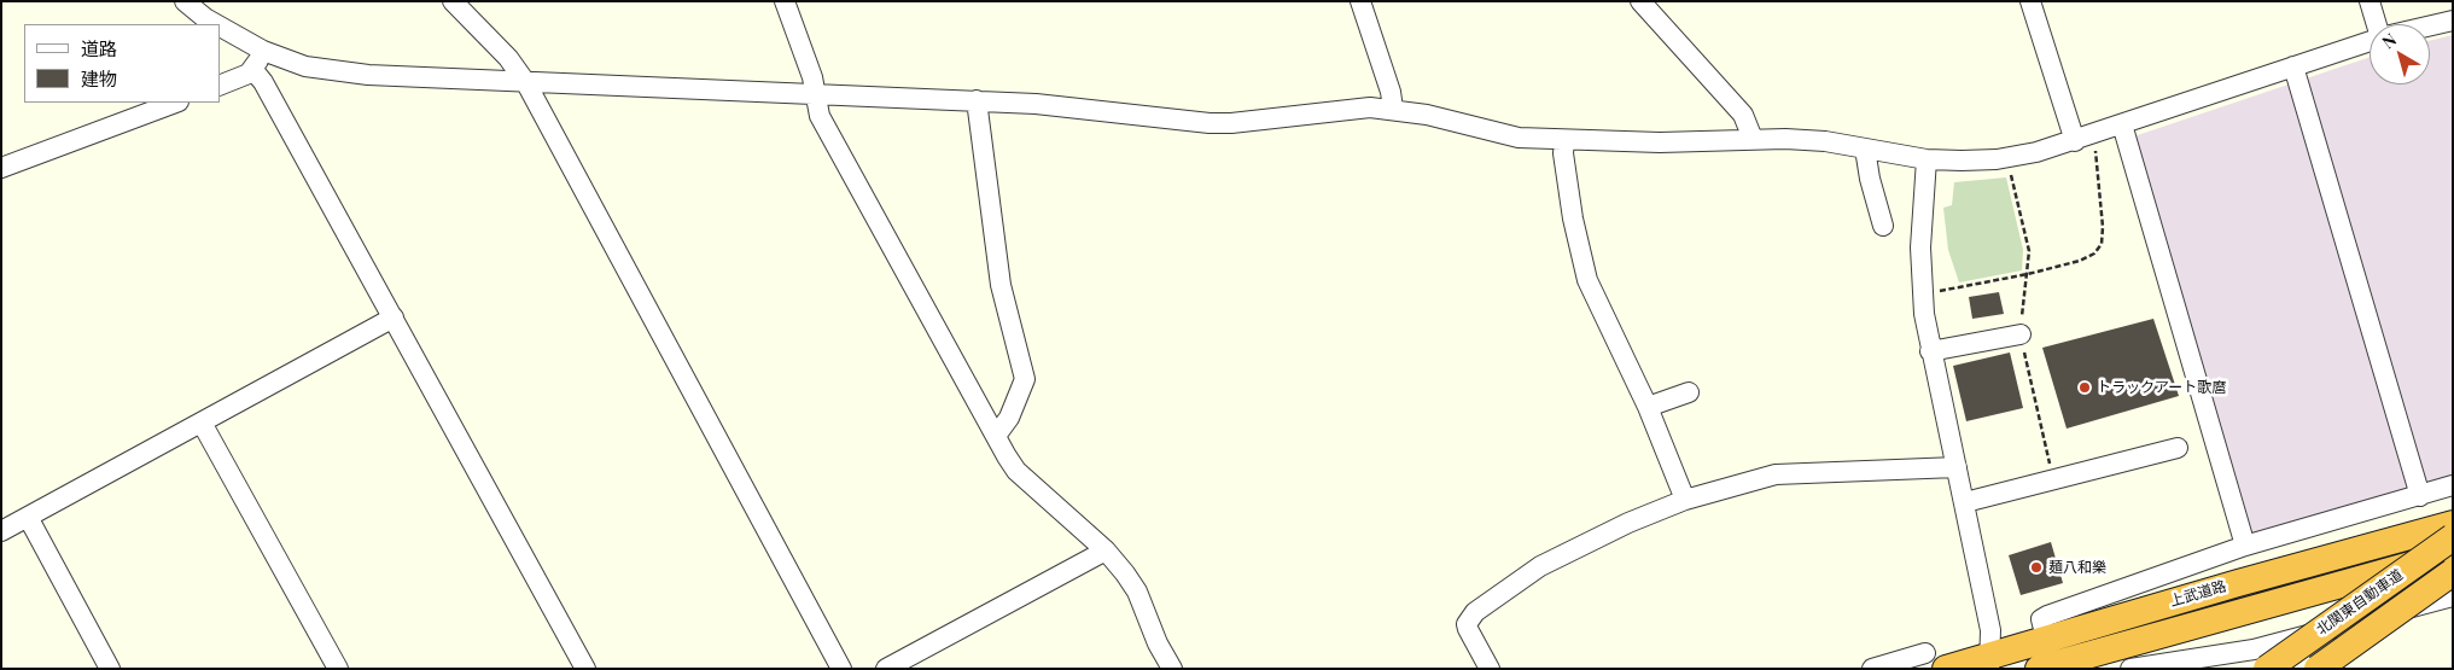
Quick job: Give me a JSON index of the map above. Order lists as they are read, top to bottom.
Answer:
{
  "streets": {
    "highway": ["上武道路", "北関東自動車道"]
  },
  "places": ["トラックアート歌麿", "麺八和樂"],
  "legend": ["道路", "建物"],
  "north": "top left"
}
